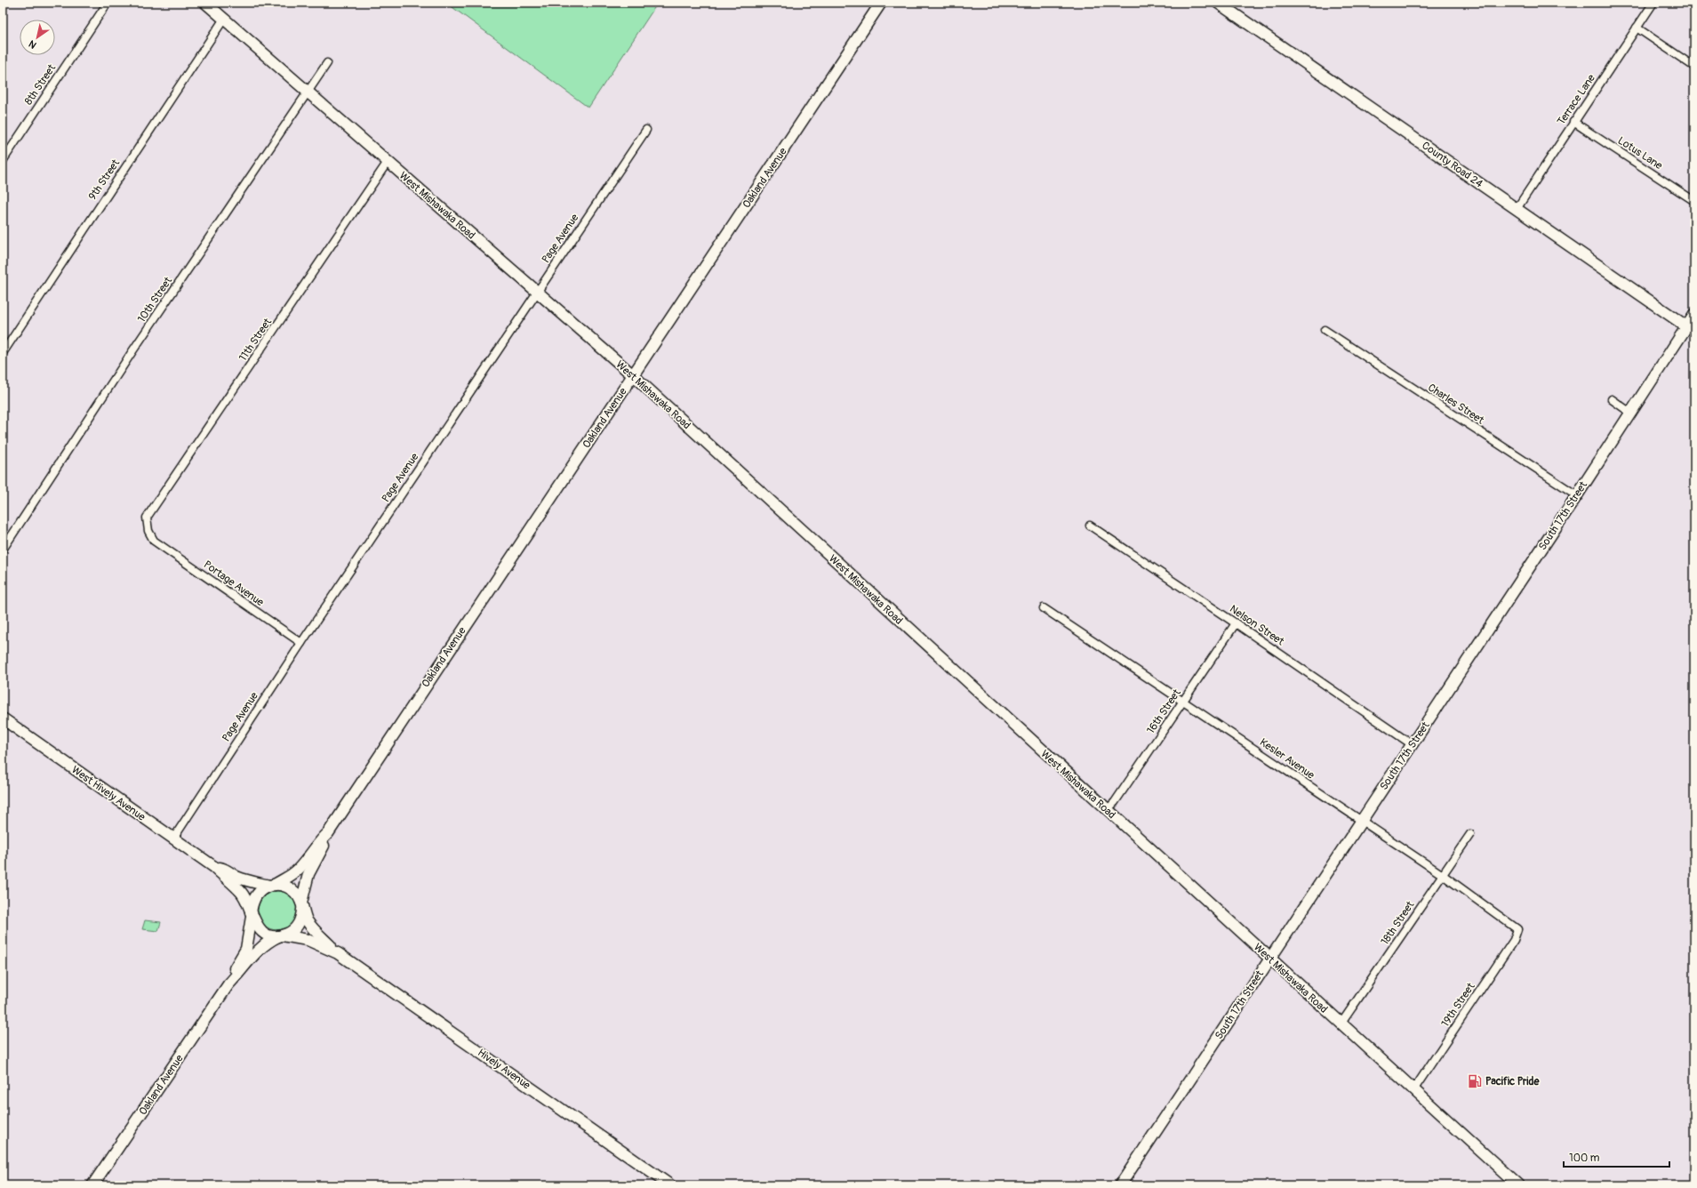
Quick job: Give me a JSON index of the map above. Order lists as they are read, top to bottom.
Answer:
{
  "streets": {
    "street": [
      "8th Street",
      "Terrace Lane",
      "Lotus Lane",
      "County Road 24",
      "Oakland Avenue",
      "9th Street",
      "West Mishawaka Road",
      "Page Avenue",
      "10th Street",
      "11th Street",
      "Charles Street",
      "South 17th Street",
      "Portage Avenue",
      "Nelson Street",
      "16th Street",
      "Kesler Avenue",
      "West Hively Avenue",
      "18th Street",
      "19th Street",
      "Hively Avenue"
    ]
  },
  "crossings": [
    ["Terrace Lane", "Lotus Lane"],
    ["Terrace Lane", "County Road 24"],
    ["County Road 24", "South 17th Street"],
    ["Oakland Avenue", "West Mishawaka Road"],
    ["Oakland Avenue", "Hively Avenue"],
    ["9th Street", "West Mishawaka Road"],
    ["West Mishawaka Road", "Page Avenue"],
    ["West Mishawaka Road", "10th Street"],
    ["West Mishawaka Road", "11th Street"],
    ["West Mishawaka Road", "South 17th Street"],
    ["West Mishawaka Road", "16th Street"],
    ["West Mishawaka Road", "18th Street"],
    ["West Mishawaka Road", "19th Street"],
    ["Page Avenue", "Portage Avenue"],
    ["Page Avenue", "West Hively Avenue"],
    ["11th Street", "Portage Avenue"],
    ["Charles Street", "South 17th Street"],
    ["South 17th Street", "Nelson Street"],
    ["South 17th Street", "Kesler Avenue"],
    ["Nelson Street", "16th Street"],
    ["16th Street", "Kesler Avenue"],
    ["Kesler Avenue", "18th Street"],
    ["Kesler Avenue", "19th Street"],
    ["West Hively Avenue", "Hively Avenue"]
  ],
  "places": {
    "fuel station": ["Pacific Pride"]
  },
  "scale_bar": "100 m",
  "north": "bottom left"
}
